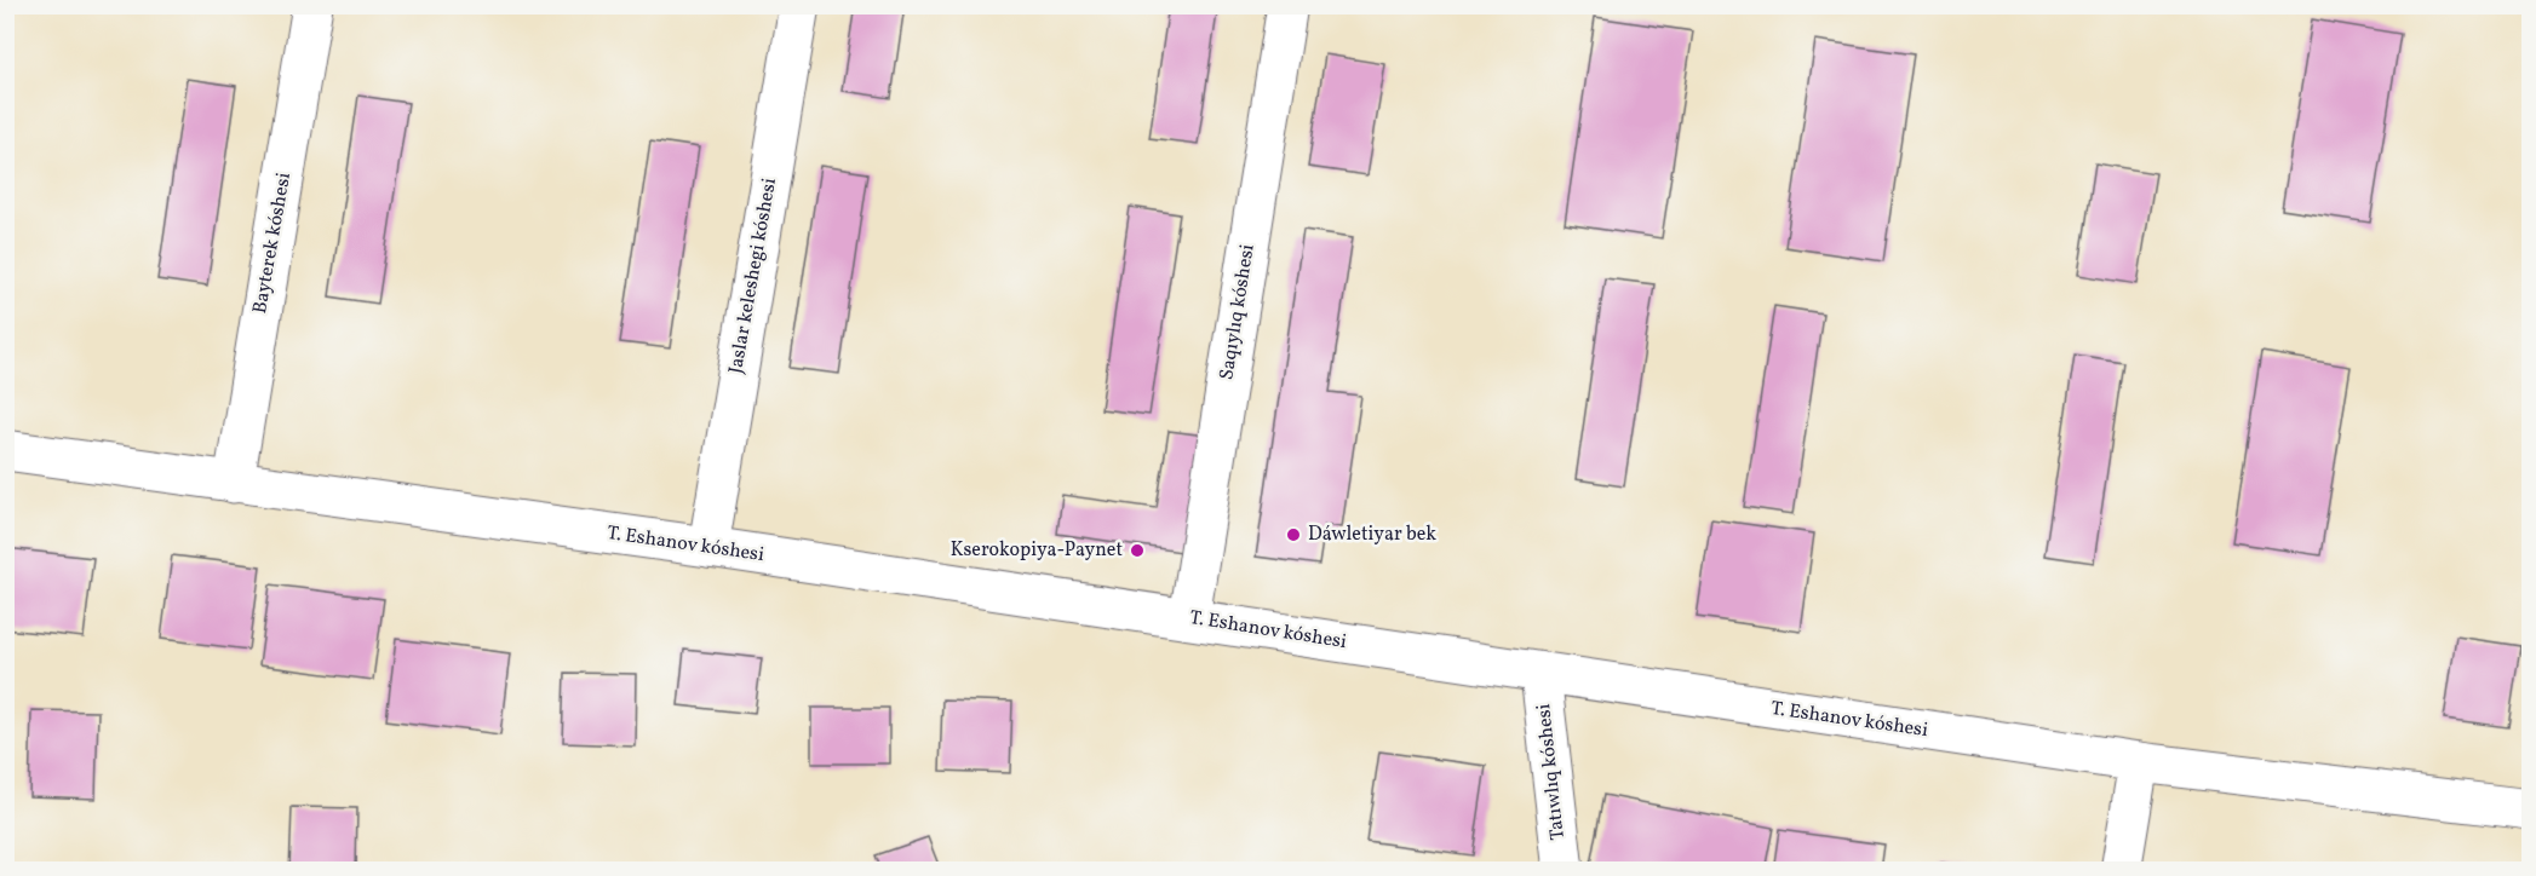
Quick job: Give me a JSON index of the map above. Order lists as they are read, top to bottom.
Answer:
{
  "streets": {
    "main road": [
      "Bayterek kóshesi",
      "Jaslar keleshegi kóshesi",
      "Saqıylıq kóshesi",
      "T. Eshanov kóshesi",
      "Tatıwlıq kóshesi"
    ]
  },
  "crossings": [
    ["Bayterek kóshesi", "T. Eshanov kóshesi"],
    ["Jaslar keleshegi kóshesi", "T. Eshanov kóshesi"],
    ["Saqıylıq kóshesi", "T. Eshanov kóshesi"],
    ["T. Eshanov kóshesi", "Tatıwlıq kóshesi"]
  ],
  "places": ["Dáwletiyar bek", "Kserokopiya-Paynet"]
}
